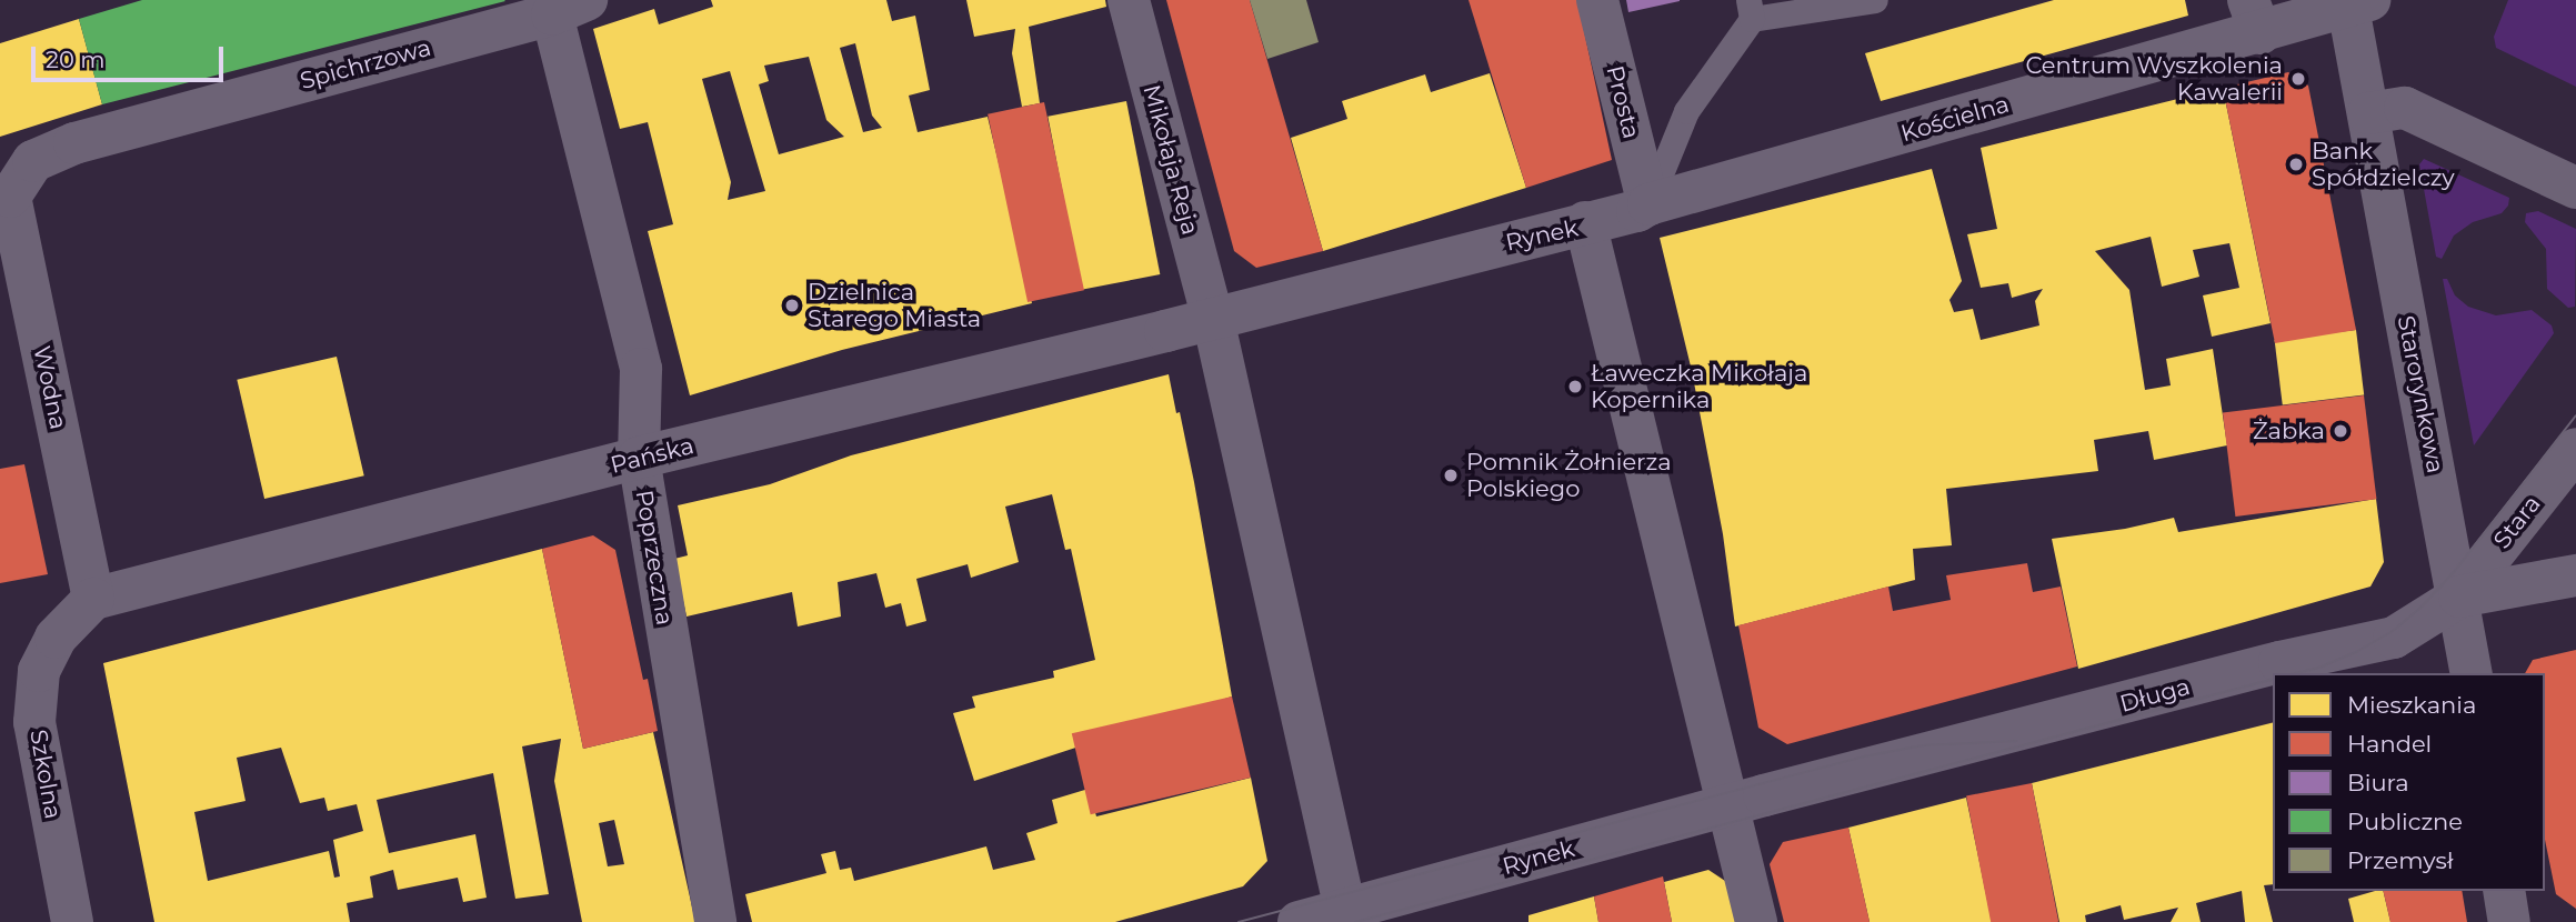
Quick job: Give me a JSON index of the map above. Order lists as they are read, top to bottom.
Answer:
{
  "streets": {
    "street": [
      "Spichrzowa",
      "Prosta",
      "Kościelna",
      "Mikołaja Reja",
      "Rynek",
      "Wodna",
      "Starorynkowa",
      "Pańska",
      "Stara",
      "Poprzeczna",
      "Długa",
      "Szkolna"
    ]
  },
  "crossings": [
    ["Spichrzowa", "Wodna"],
    ["Spichrzowa", "Poprzeczna"],
    ["Prosta", "Kościelna"],
    ["Kościelna", "Rynek"],
    ["Kościelna", "Starorynkowa"],
    ["Mikołaja Reja", "Rynek"],
    ["Mikołaja Reja", "Pańska"],
    ["Rynek", "Pańska"],
    ["Rynek", "Długa"],
    ["Wodna", "Pańska"],
    ["Wodna", "Szkolna"],
    ["Starorynkowa", "Stara"],
    ["Starorynkowa", "Długa"],
    ["Pańska", "Poprzeczna"],
    ["Pańska", "Szkolna"],
    ["Stara", "Długa"]
  ],
  "places": [
    "Centrum Wyszkolenia Kawalerii",
    "Bank Spółdzielczy",
    "Dzielnica Starego Miasta",
    "Ławeczka Mikołaja Kopernika",
    "Żabka",
    "Pomnik Żołnierza Polskiego"
  ],
  "legend": [
    "Mieszkania",
    "Handel",
    "Biura",
    "Publiczne",
    "Przemysł"
  ],
  "scale_bar": "20 m"
}
